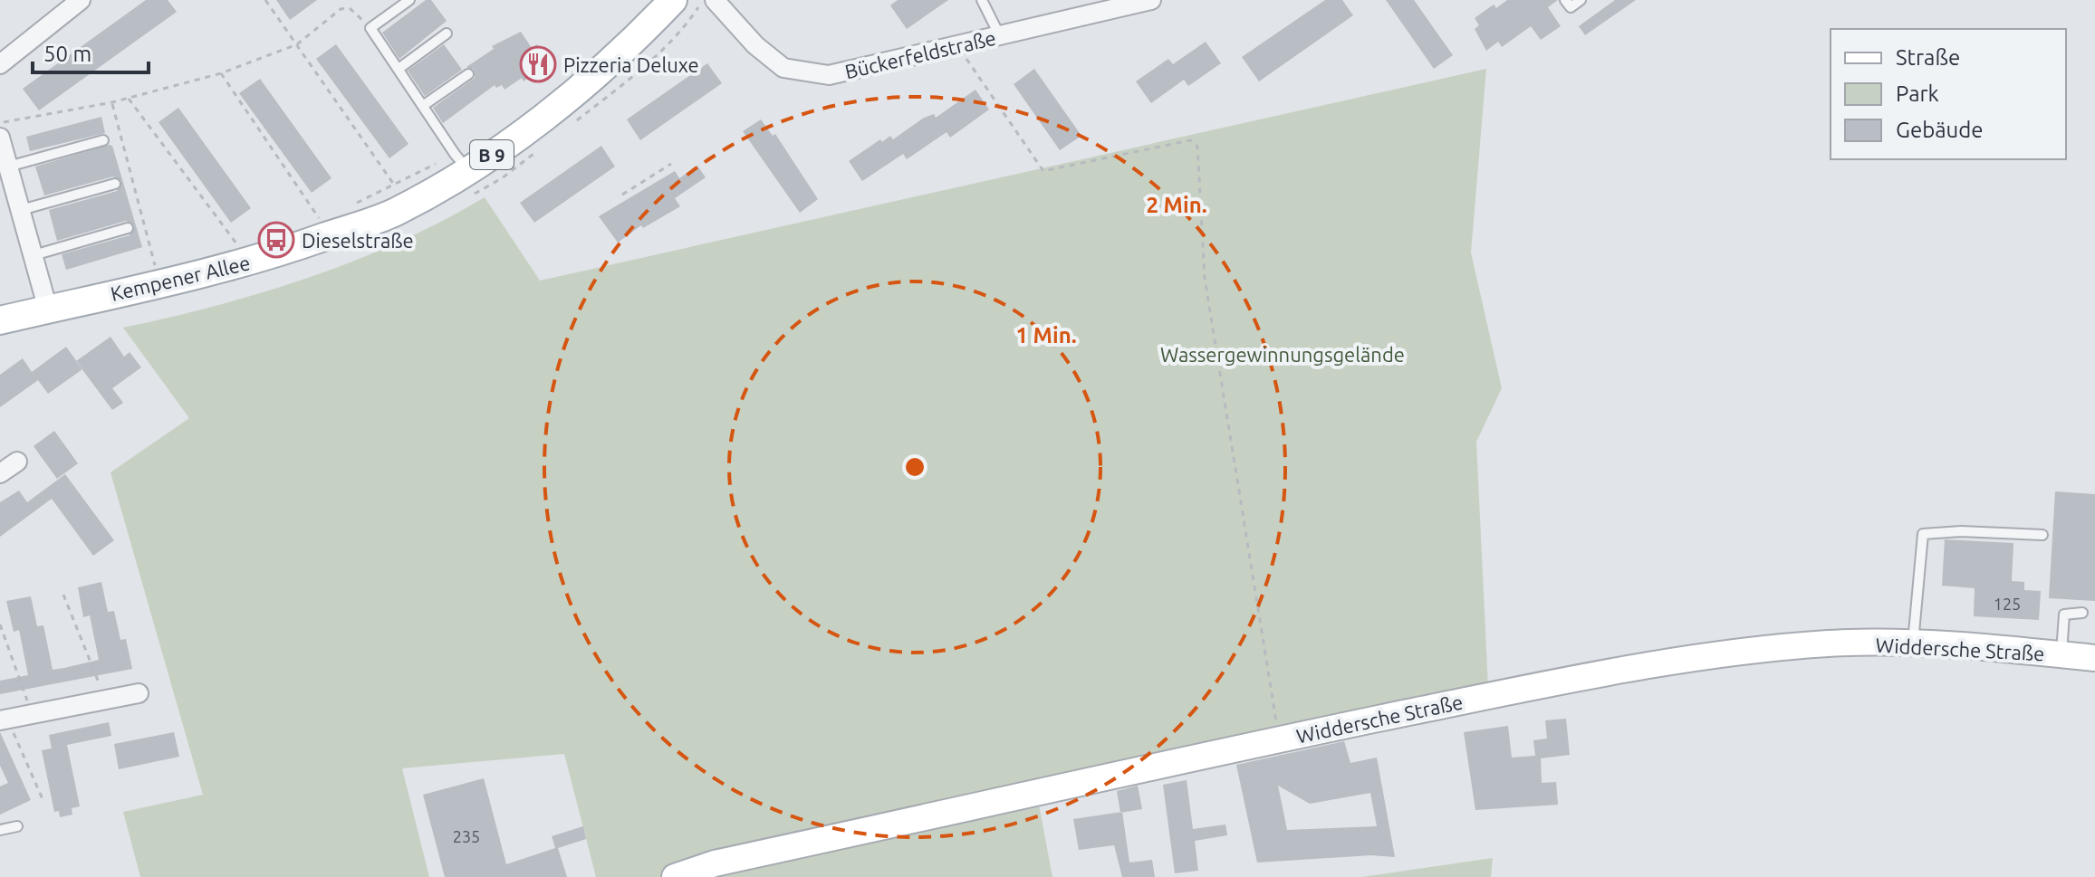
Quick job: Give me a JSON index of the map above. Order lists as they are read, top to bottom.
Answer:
{
  "streets": {
    "main road": ["B 9", "Kempener Allee"],
    "street": ["Bückerfeldstraße", "Widdersche Straße"]
  },
  "parks": ["Wassergewinnungsgelände"],
  "places": {
    "restaurant": ["Pizzeria Deluxe"],
    "bus stop": ["Dieselstraße"]
  },
  "house_numbers": ["125", "235"],
  "legend": ["Straße", "Park", "Gebäude"],
  "scale_bar": "50 m",
  "rings": ["2 Min.", "1 Min."]
}
